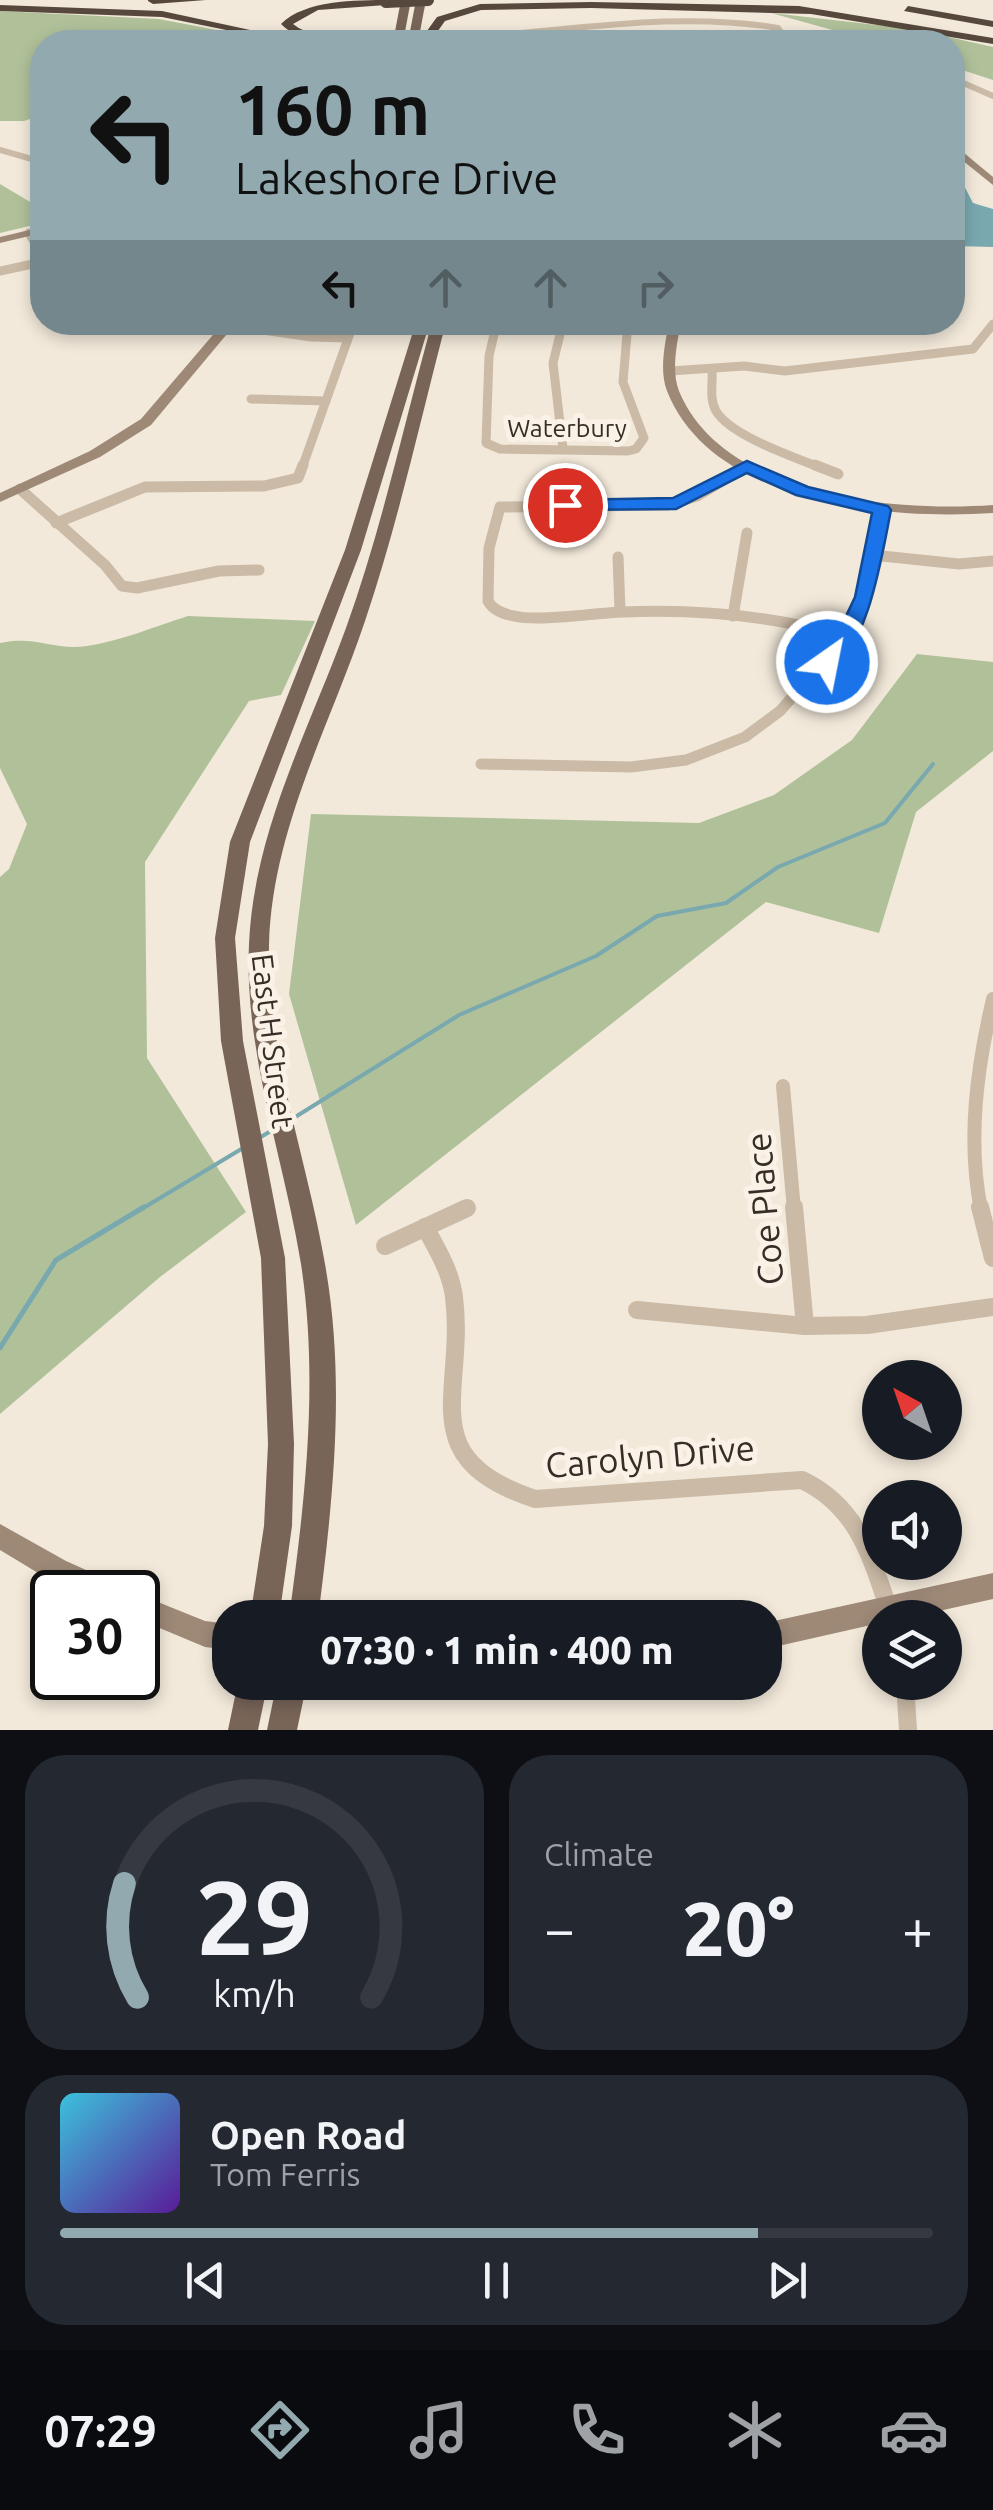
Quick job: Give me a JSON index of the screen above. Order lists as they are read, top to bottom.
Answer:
{
  "streets": {
    "main road": ["East H Street"],
    "street": ["Waterbury", "Coe Place", "Carolyn Drive"]
  },
  "north": "top left",
  "page": {
    "turn": ["160 m", "Lakeshore Drive"],
    "limit": "30",
    "trip": "07:30 · 1 min · 400 m",
    "tile": "Climate",
    "heat": ["−", "20°", "+"],
    "song": ["Open Road", "Tom Ferris"],
    "tabs": "07:29",
    "gauge": ["29", "km/h"]
  }
}
